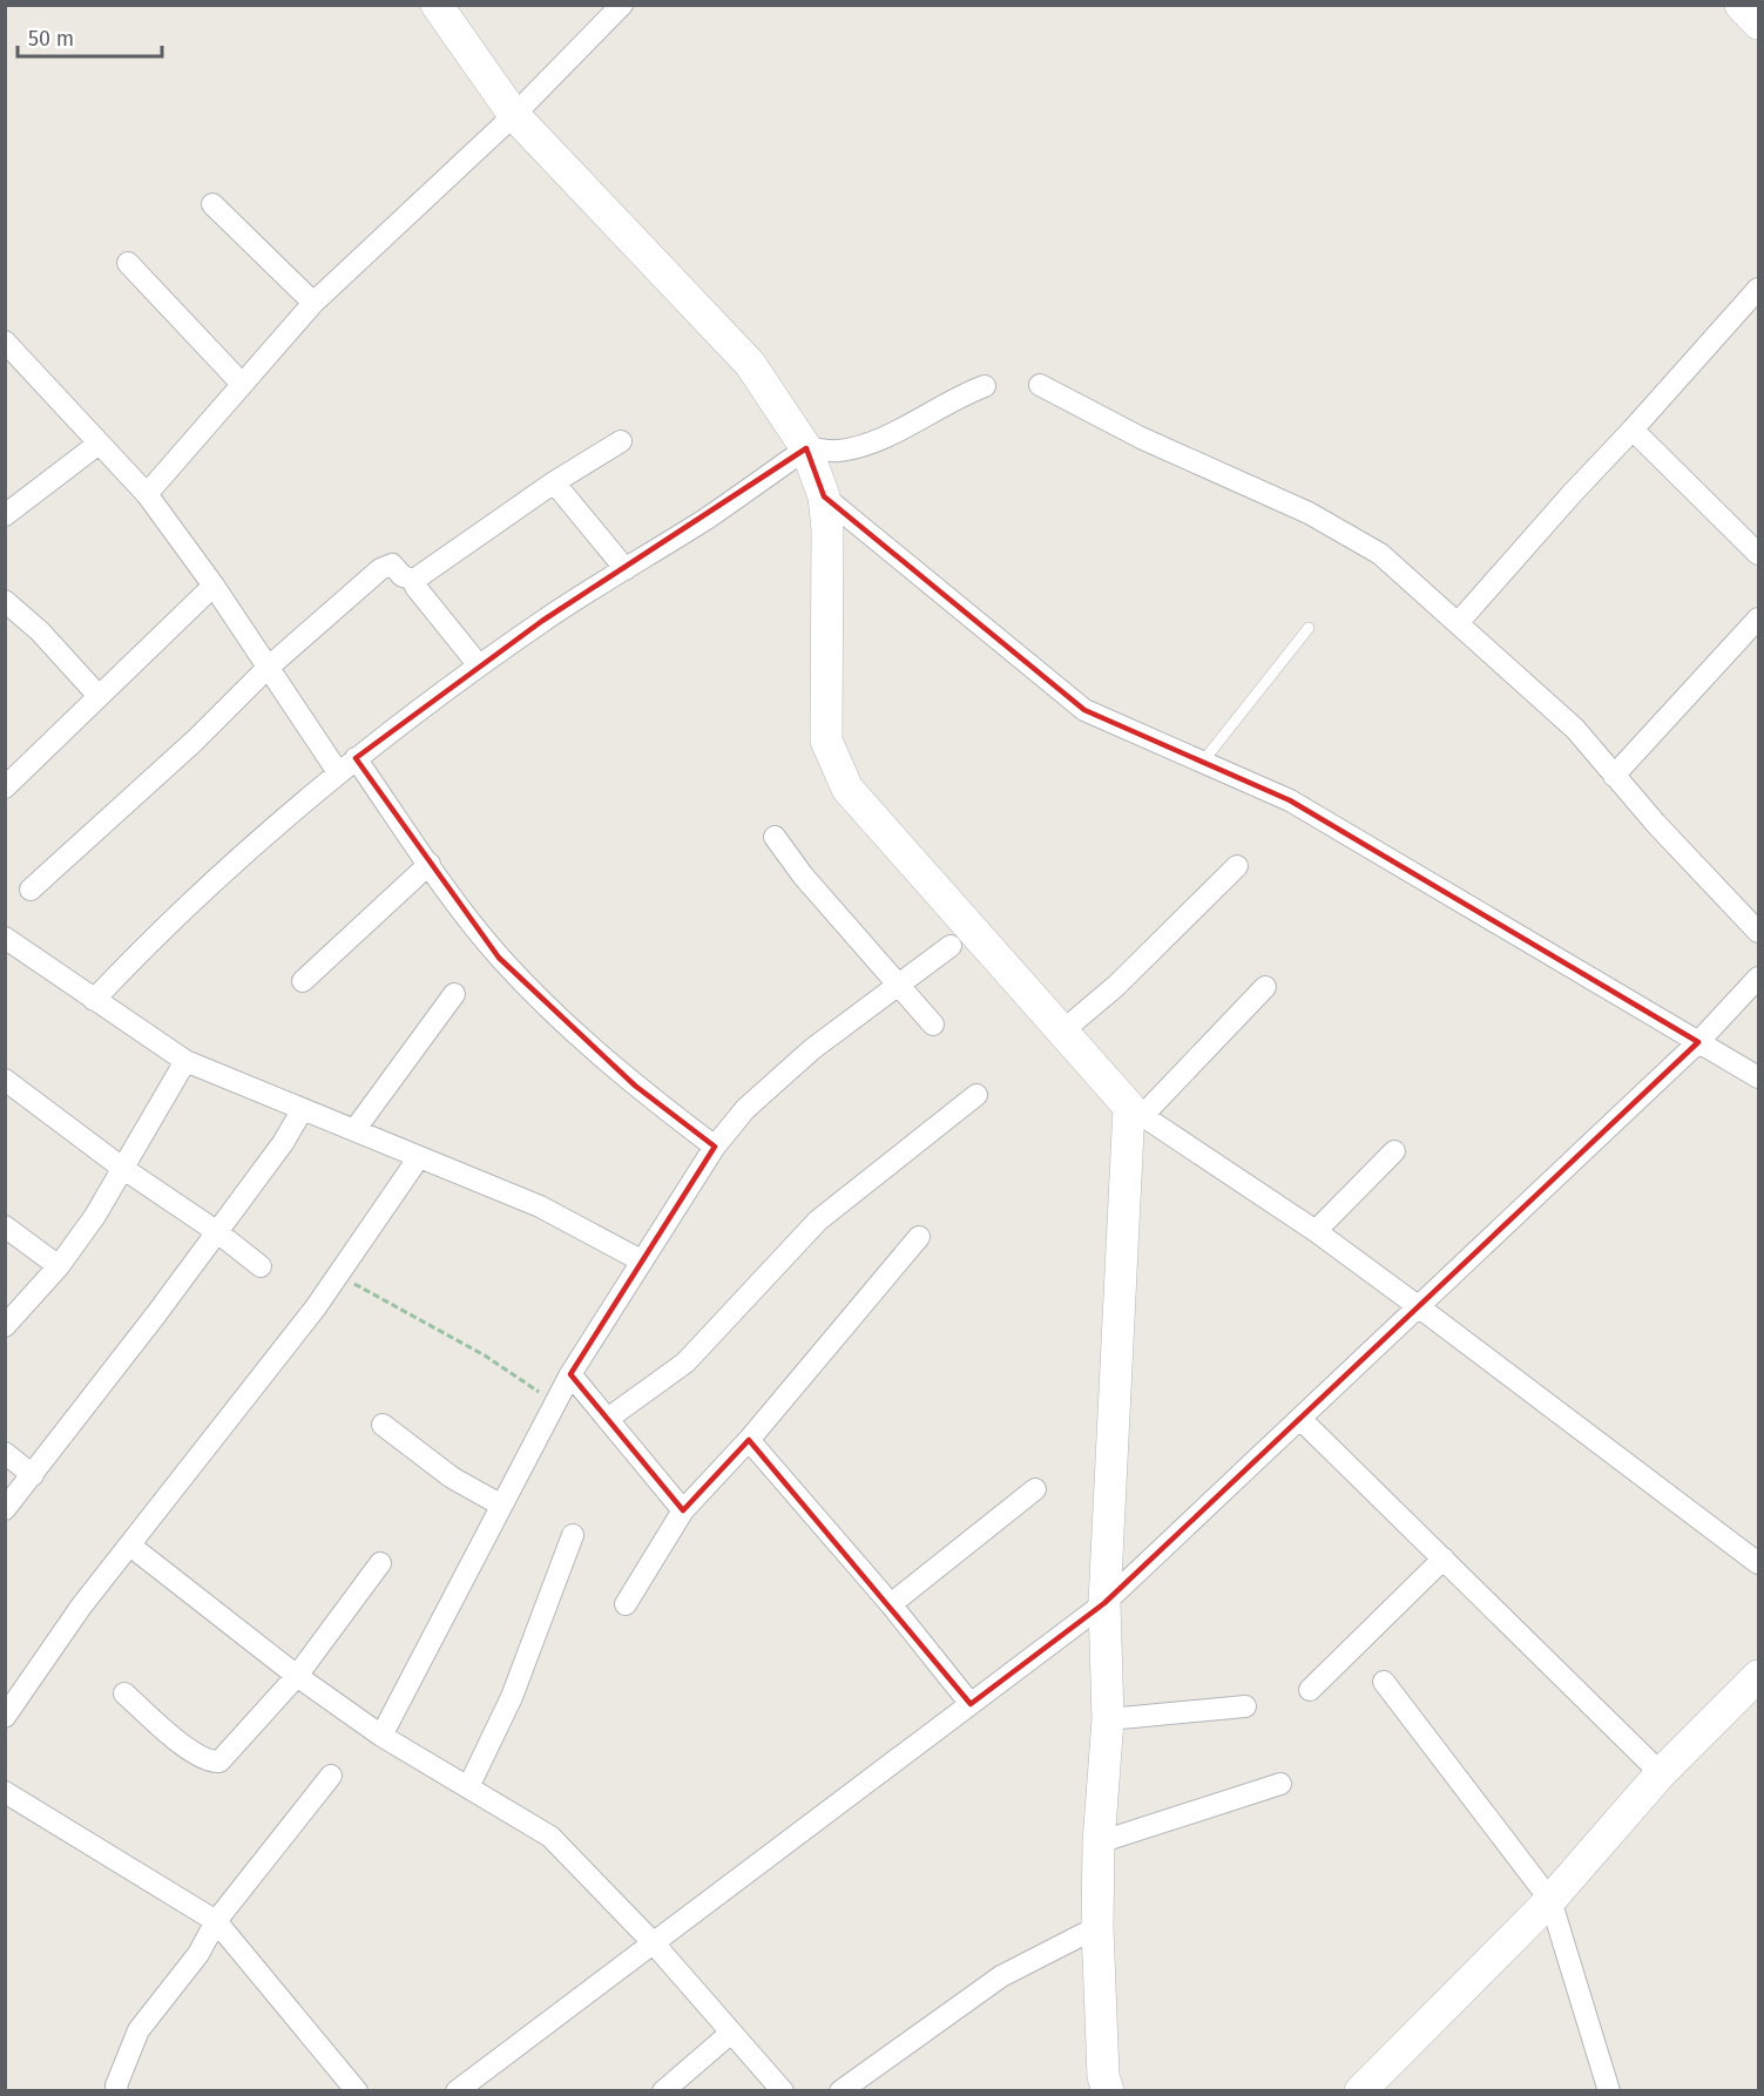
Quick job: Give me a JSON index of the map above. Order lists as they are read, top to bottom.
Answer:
{
  "scale_bar": "50 m"
}
